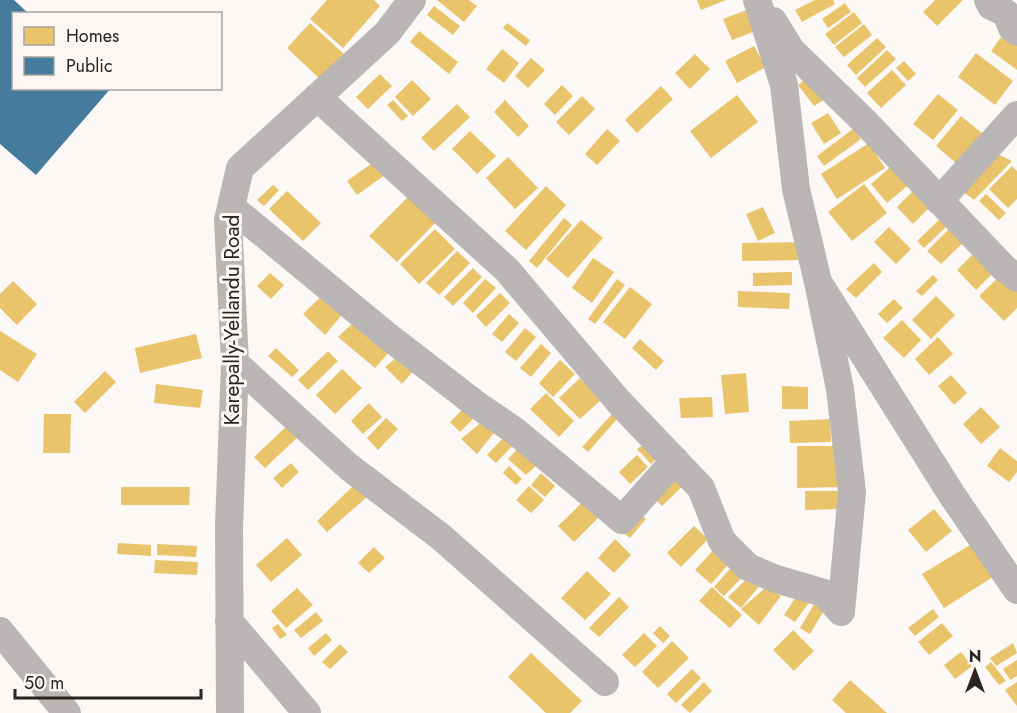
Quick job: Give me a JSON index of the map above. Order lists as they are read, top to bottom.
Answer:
{
  "streets": {
    "street": ["Karepally-Yellandu Road"]
  },
  "legend": ["Homes", "Public"],
  "scale_bar": "50 m",
  "north": "top"
}
